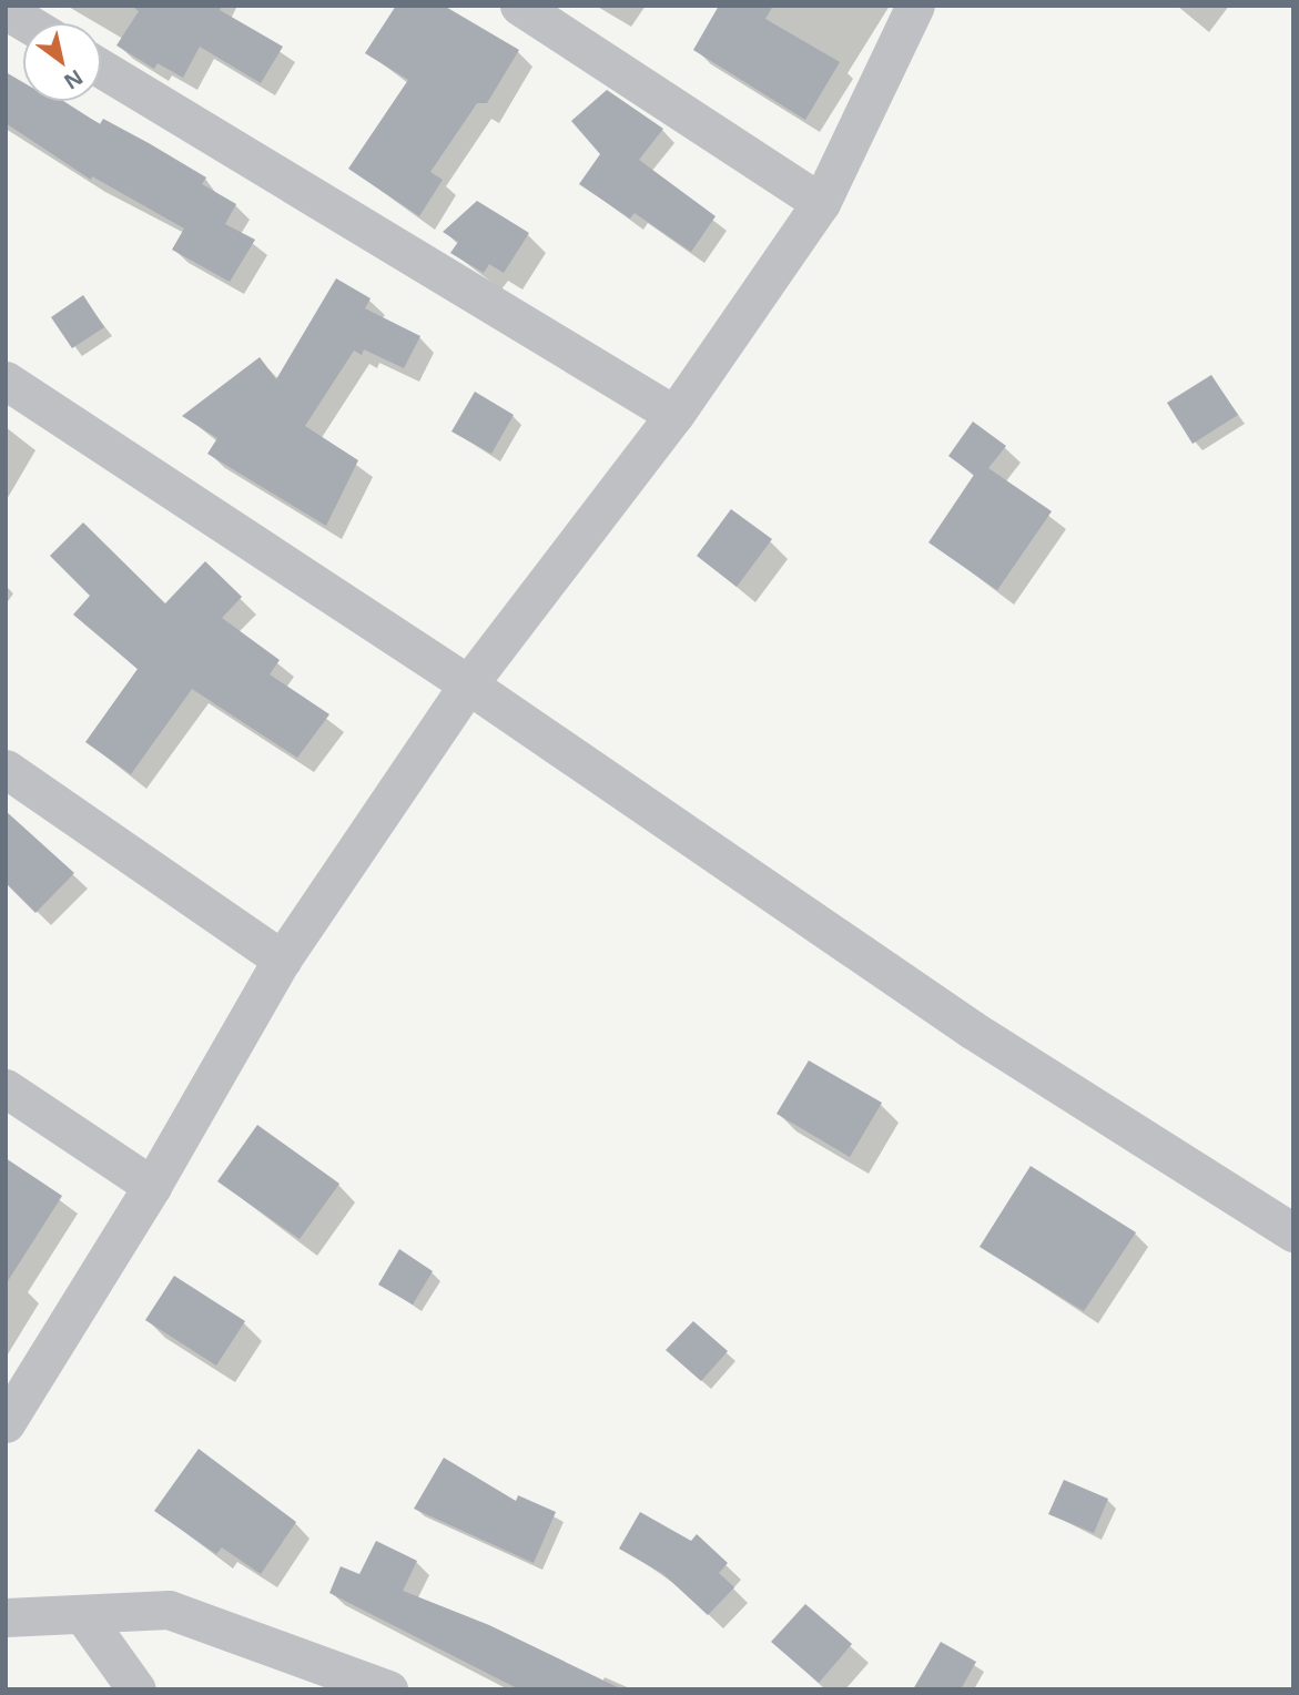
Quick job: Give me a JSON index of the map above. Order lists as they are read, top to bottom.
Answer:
{
  "north": "bottom right"
}
